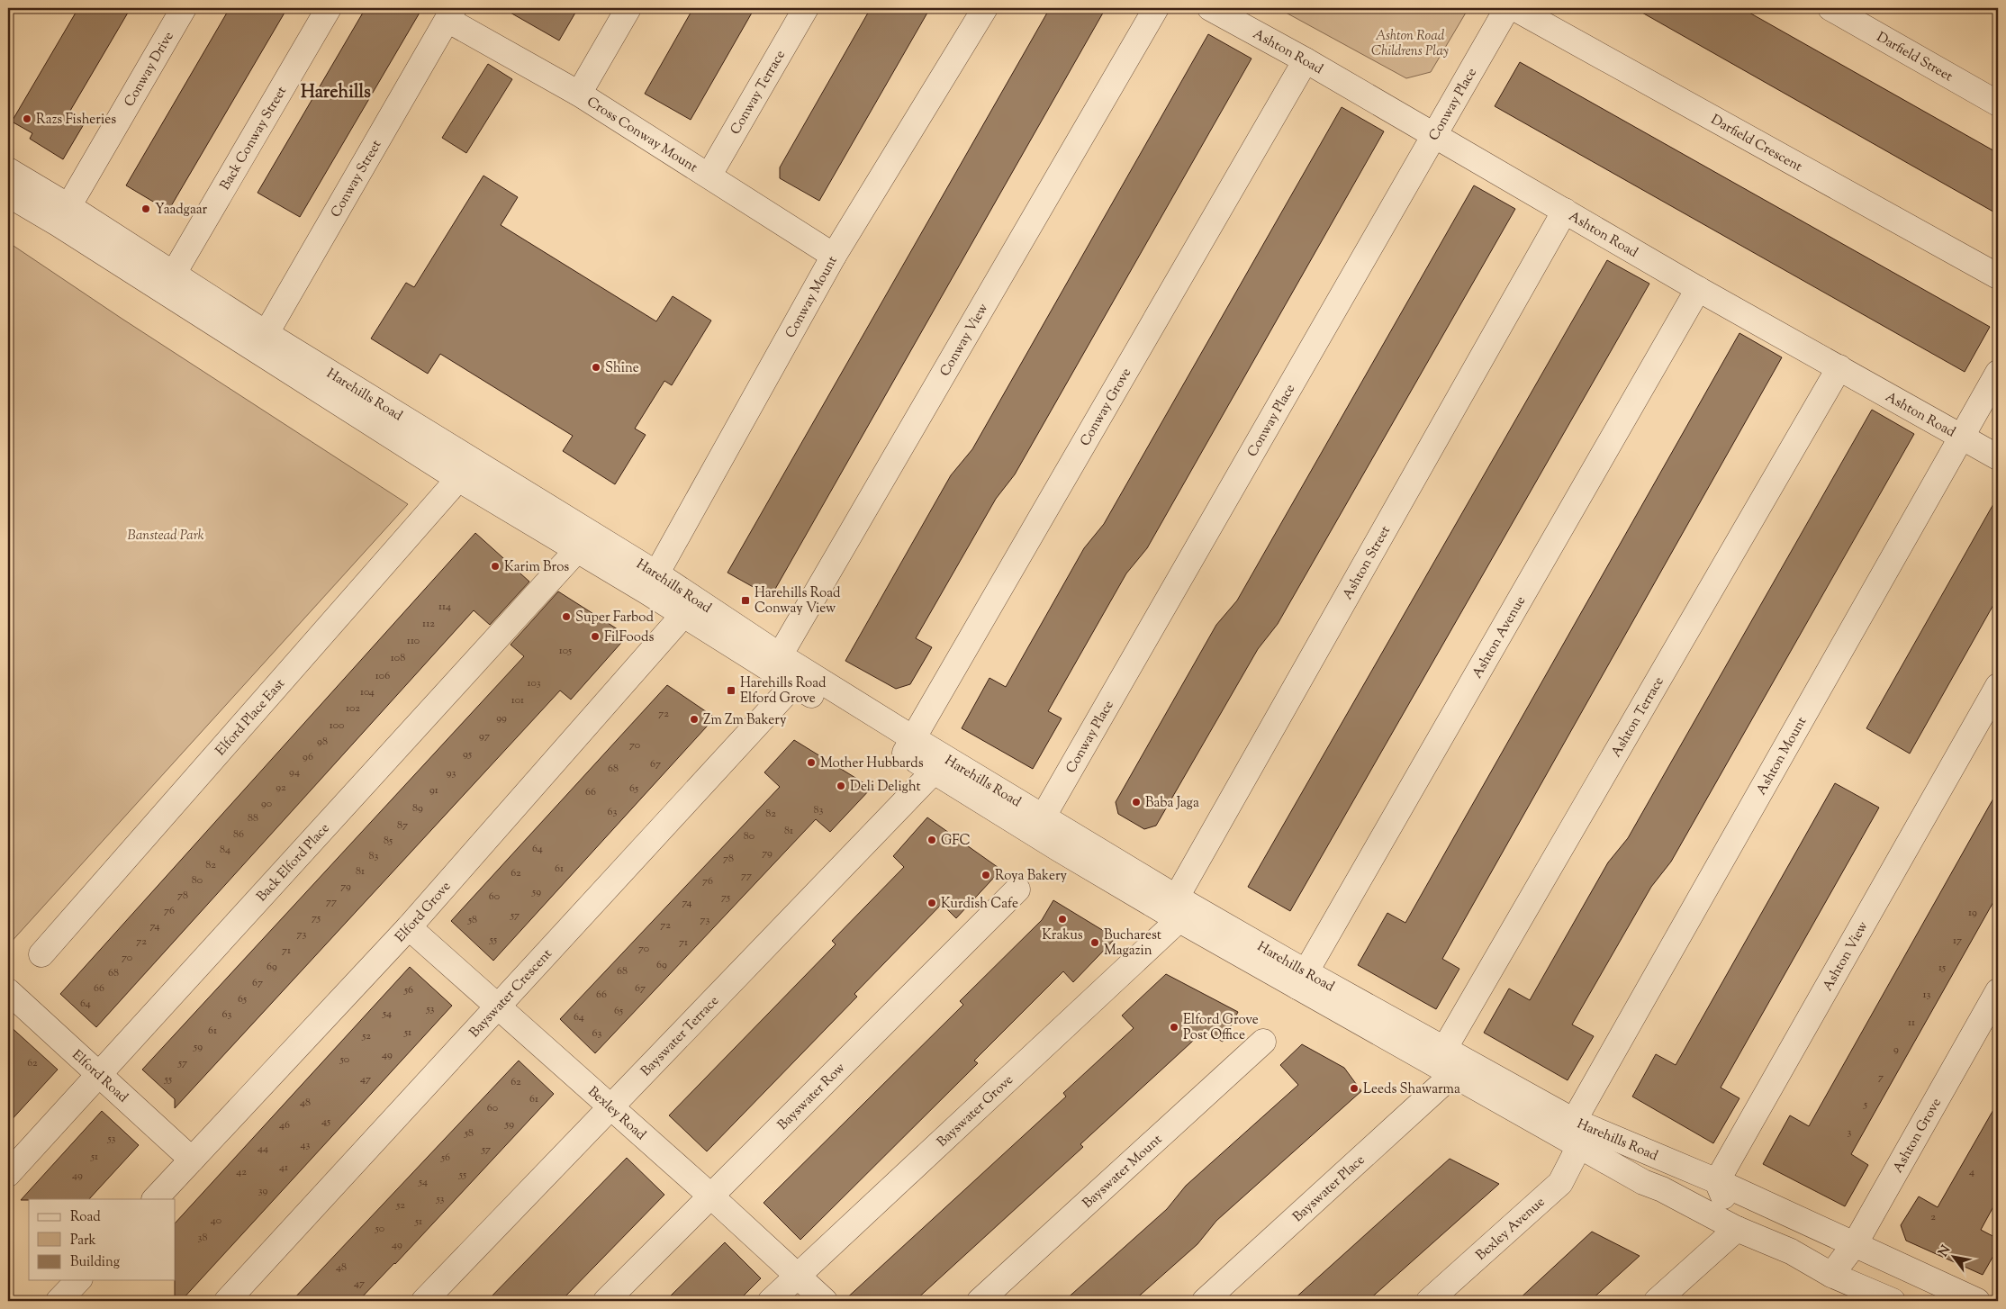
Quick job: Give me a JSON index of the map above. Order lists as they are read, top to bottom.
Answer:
{
  "streets": {
    "street": [
      "Ashton Road",
      "Darfield Street",
      "Conway Drive",
      "Conway Terrace",
      "Conway Place",
      "Cross Conway Mount",
      "Back Conway Street",
      "Darfield Crescent",
      "Conway Street",
      "Conway Mount",
      "Conway View",
      "Harehills Road",
      "Conway Grove",
      "Ashton Street",
      "Ashton Avenue",
      "Elford Place East",
      "Ashton Terrace",
      "Ashton Mount",
      "Back Elford Place",
      "Elford Grove",
      "Ashton View",
      "Bayswater Crescent",
      "Bayswater Terrace",
      "Elford Road",
      "Bayswater Row",
      "Bayswater Grove",
      "Bexley Road",
      "Ashton Grove",
      "Bayswater Mount",
      "Bayswater Place",
      "Bexley Avenue"
    ]
  },
  "crossings": [
    ["Ashton Road", "Conway Place"],
    ["Ashton Road", "Conway Grove"],
    ["Ashton Road", "Ashton Street"],
    ["Ashton Road", "Ashton Avenue"],
    ["Ashton Road", "Ashton Terrace"],
    ["Ashton Road", "Ashton Mount"],
    ["Conway Drive", "Harehills Road"],
    ["Conway Terrace", "Cross Conway Mount"],
    ["Conway Place", "Harehills Road"],
    ["Cross Conway Mount", "Conway Street"],
    ["Cross Conway Mount", "Conway Mount"],
    ["Back Conway Street", "Harehills Road"],
    ["Conway Street", "Harehills Road"],
    ["Conway Mount", "Harehills Road"],
    ["Conway View", "Harehills Road"],
    ["Harehills Road", "Conway Grove"],
    ["Harehills Road", "Ashton Street"],
    ["Harehills Road", "Ashton Avenue"],
    ["Harehills Road", "Elford Place East"],
    ["Harehills Road", "Ashton Terrace"],
    ["Harehills Road", "Ashton Mount"],
    ["Harehills Road", "Back Elford Place"],
    ["Harehills Road", "Elford Grove"],
    ["Harehills Road", "Ashton View"],
    ["Harehills Road", "Bayswater Crescent"],
    ["Harehills Road", "Bayswater Terrace"],
    ["Harehills Road", "Bayswater Grove"],
    ["Harehills Road", "Ashton Grove"],
    ["Harehills Road", "Bayswater Place"],
    ["Harehills Road", "Bexley Avenue"],
    ["Ashton Street", "Bayswater Grove"],
    ["Ashton Terrace", "Bayswater Place"],
    ["Ashton Mount", "Bexley Avenue"],
    ["Back Elford Place", "Elford Road"],
    ["Elford Grove", "Elford Road"],
    ["Elford Grove", "Bexley Road"],
    ["Bayswater Crescent", "Bexley Road"],
    ["Bayswater Terrace", "Bexley Road"],
    ["Bayswater Row", "Bexley Road"],
    ["Bayswater Grove", "Bexley Road"]
  ],
  "districts": ["Harehills"],
  "parks": ["Ashton Road Childrens Play", "Banstead Park"],
  "places": {
    "other": [
      "Razs Fisheries",
      "Yaadgaar",
      "Shine",
      "Karim Bros",
      "Super Farbod",
      "FilFoods",
      "Zm Zm Bakery",
      "Mother Hubbards",
      "Deli Delight",
      "Baba Jaga",
      "GFC",
      "Roya Bakery",
      "Kurdish Cafe",
      "Krakus",
      "Bucharest Magazin",
      "Elford Grove Post Office",
      "Leeds Shawarma"
    ],
    "transit": ["Harehills Road Conway View", "Harehills Road Elford Grove"]
  },
  "house_numbers": [
    "114",
    "112",
    "110",
    "105",
    "108",
    "106",
    "103",
    "104",
    "101",
    "102",
    "72",
    "99",
    "100",
    "97",
    "98",
    "70",
    "95",
    "96",
    "67",
    "68",
    "94",
    "93",
    "92",
    "65",
    "91",
    "66",
    "90",
    "89",
    "83",
    "63",
    "82",
    "88",
    "87",
    "81",
    "86",
    "80",
    "85",
    "64",
    "84",
    "79",
    "83",
    "78",
    "82",
    "61",
    "81",
    "62",
    "77",
    "80",
    "76",
    "79",
    "59",
    "78",
    "60",
    "75",
    "77",
    "74",
    "76",
    "19",
    "57",
    "75",
    "58",
    "73",
    "72",
    "74",
    "73",
    "55",
    "17",
    "72",
    "71",
    "70",
    "71",
    "70",
    "69",
    "69",
    "15",
    "68",
    "68",
    "67",
    "66",
    "67",
    "56",
    "66",
    "13",
    "65",
    "64",
    "53",
    "65",
    "54",
    "63",
    "64",
    "11",
    "61",
    "51",
    "63",
    "52",
    "59",
    "9",
    "49",
    "50",
    "62",
    "57",
    "7",
    "55",
    "47",
    "62",
    "61",
    "48",
    "5",
    "60",
    "45",
    "59",
    "46",
    "3",
    "58",
    "53",
    "43",
    "44",
    "57",
    "51",
    "56",
    "41",
    "42",
    "4",
    "55",
    "49",
    "54",
    "39",
    "53",
    "52",
    "2",
    "40",
    "51",
    "50",
    "38",
    "49",
    "48",
    "47"
  ],
  "legend": ["Road", "Park", "Building"],
  "north": "top left"
}
